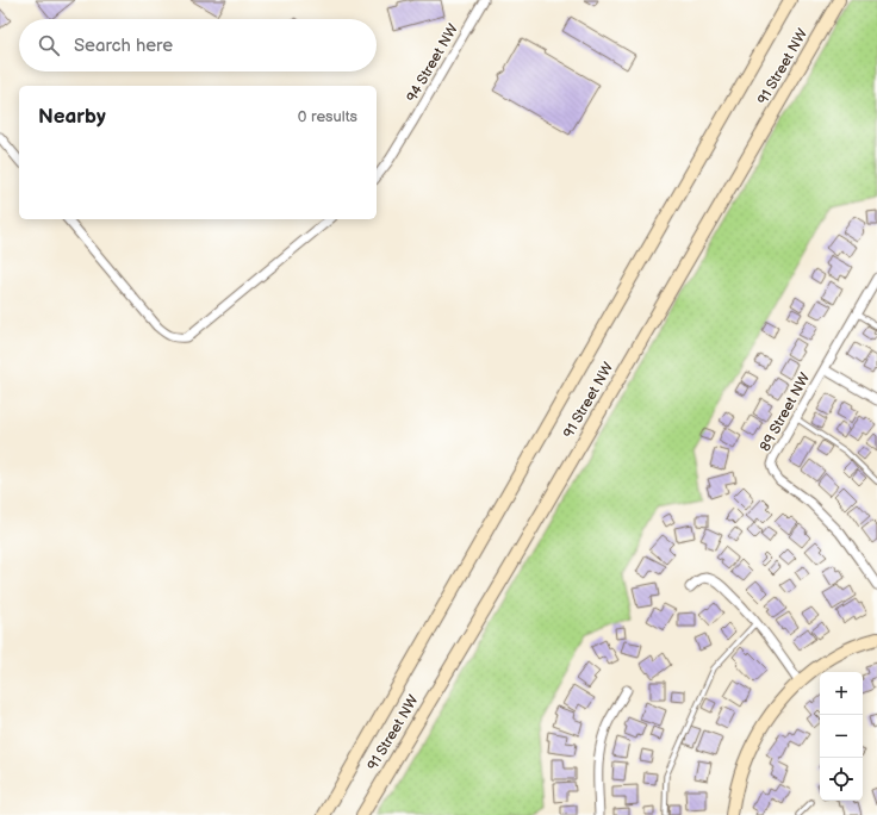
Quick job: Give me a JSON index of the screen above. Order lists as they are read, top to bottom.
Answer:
{
  "streets": {
    "main road": ["91 Street NW"],
    "street": ["94 Street NW", "89 Street NW"]
  },
  "page": {
    "search": "Search here",
    "heading": ["Nearby", "0 results"],
    "map_buttons": ["+", "−"]
  }
}
